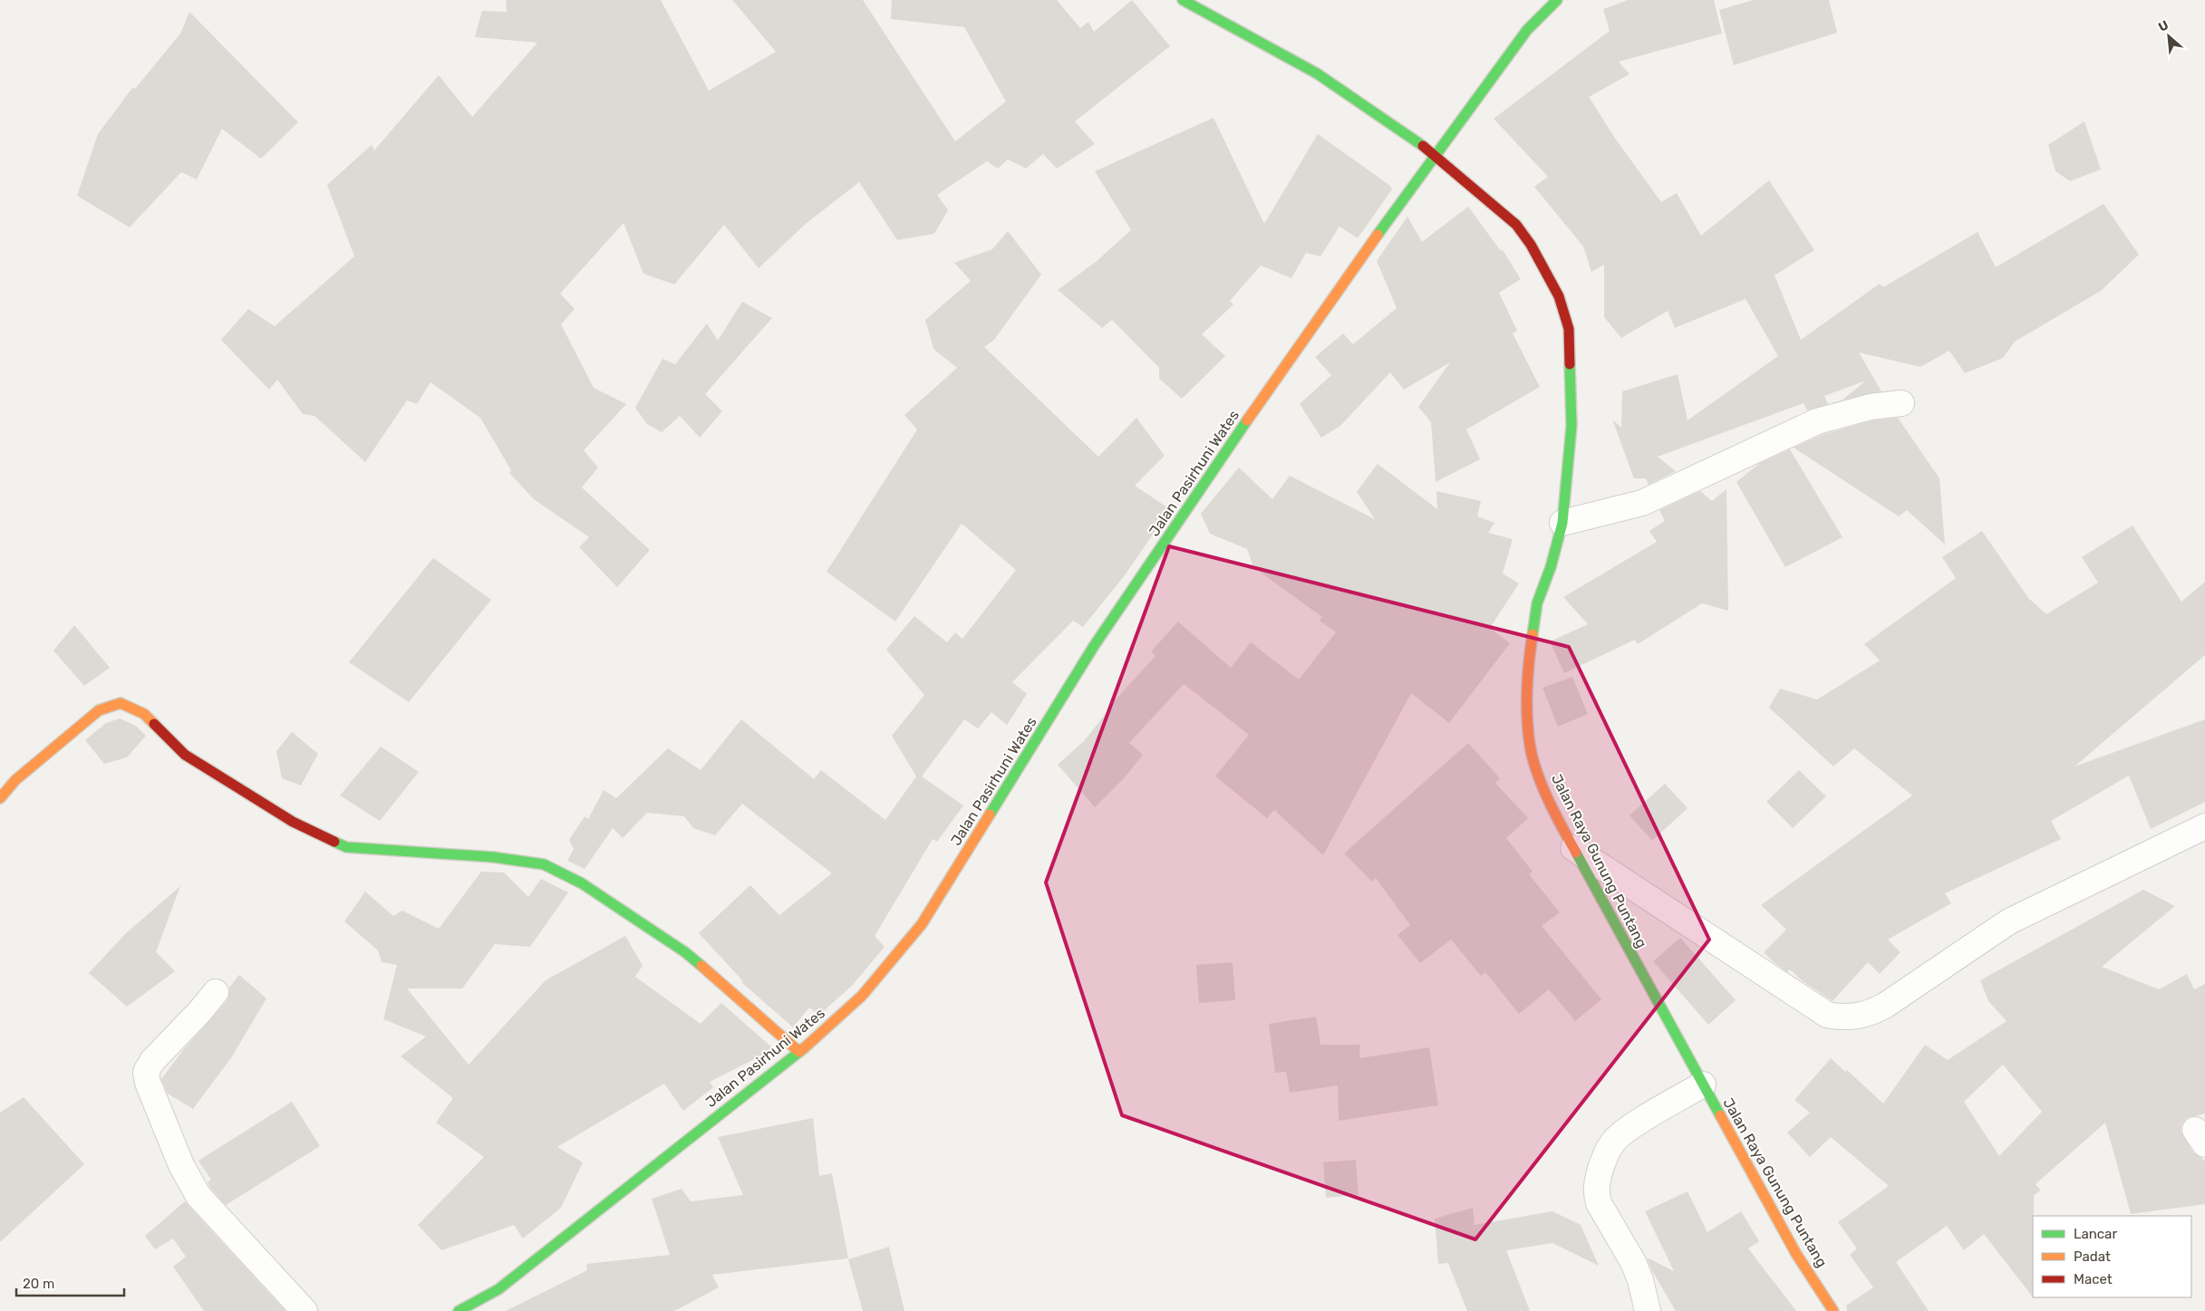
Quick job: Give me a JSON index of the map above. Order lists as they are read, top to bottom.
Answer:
{
  "streets": {
    "street": ["Jalan Pasirhuni Wates", "Jalan Raya Gunung Puntang"]
  },
  "crossings": [
    ["Jalan Pasirhuni Wates", "Jalan Raya Gunung Puntang"]
  ],
  "legend": ["Lancar", "Padat", "Macet"],
  "scale_bar": "20 m",
  "north": "top left"
}
